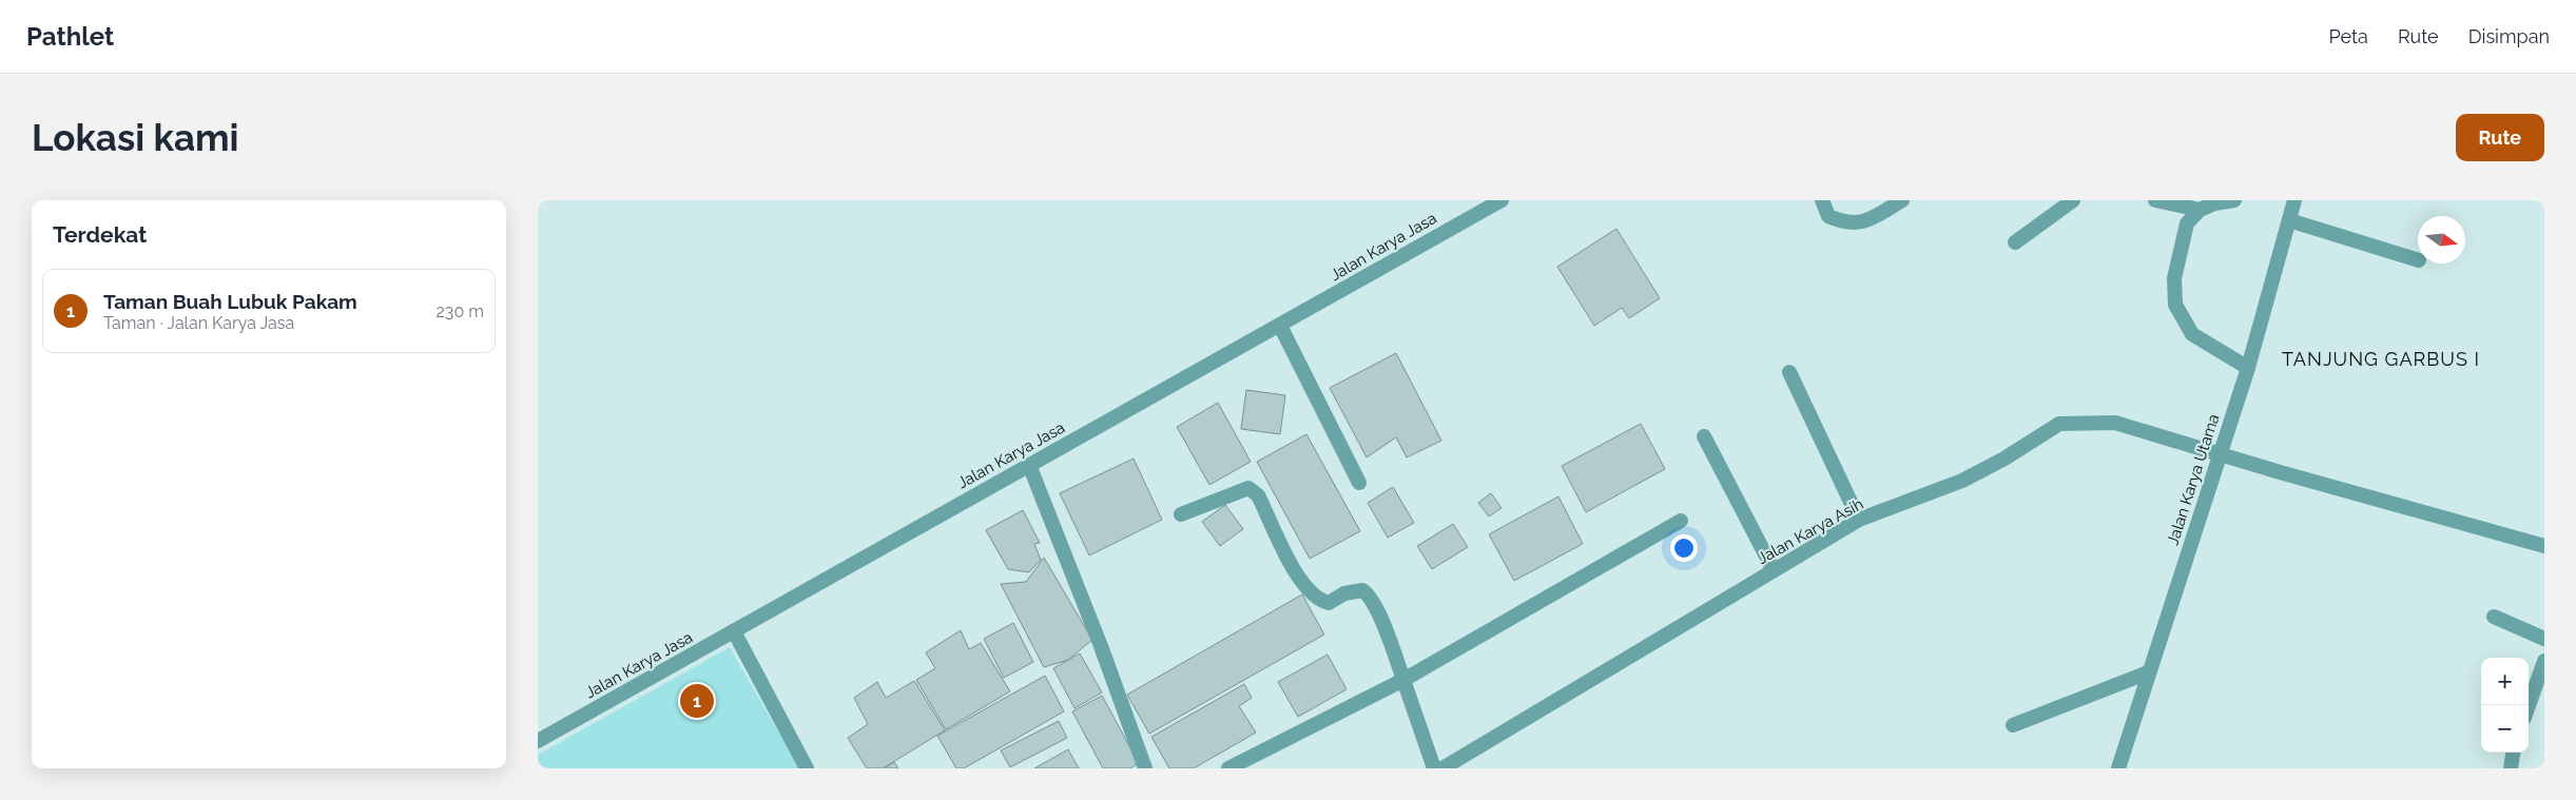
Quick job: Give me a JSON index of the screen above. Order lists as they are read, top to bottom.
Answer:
{
  "streets": {
    "street": ["Jalan Karya Jasa", "Jalan Karya Utama", "Jalan Karya Asih"]
  },
  "crossings": [
    ["Jalan Karya Utama", "Jalan Karya Asih"]
  ],
  "districts": ["TANJUNG GARBUS I"],
  "north": "right",
  "page": {
    "header": "Pathlet",
    "nav": ["Peta", "Rute", "Disimpan"],
    "buttons": "Rute",
    "title": "Lokasi kami",
    "heading": "Terdekat",
    "list": [
      {
        "mark": "1",
        "name": "Taman Buah Lubuk Pakam",
        "note": "Taman · Jalan Karya Jasa",
        "value": "230 m"
      }
    ],
    "map_buttons": ["+", "−"],
    "pins": "1"
  }
}
